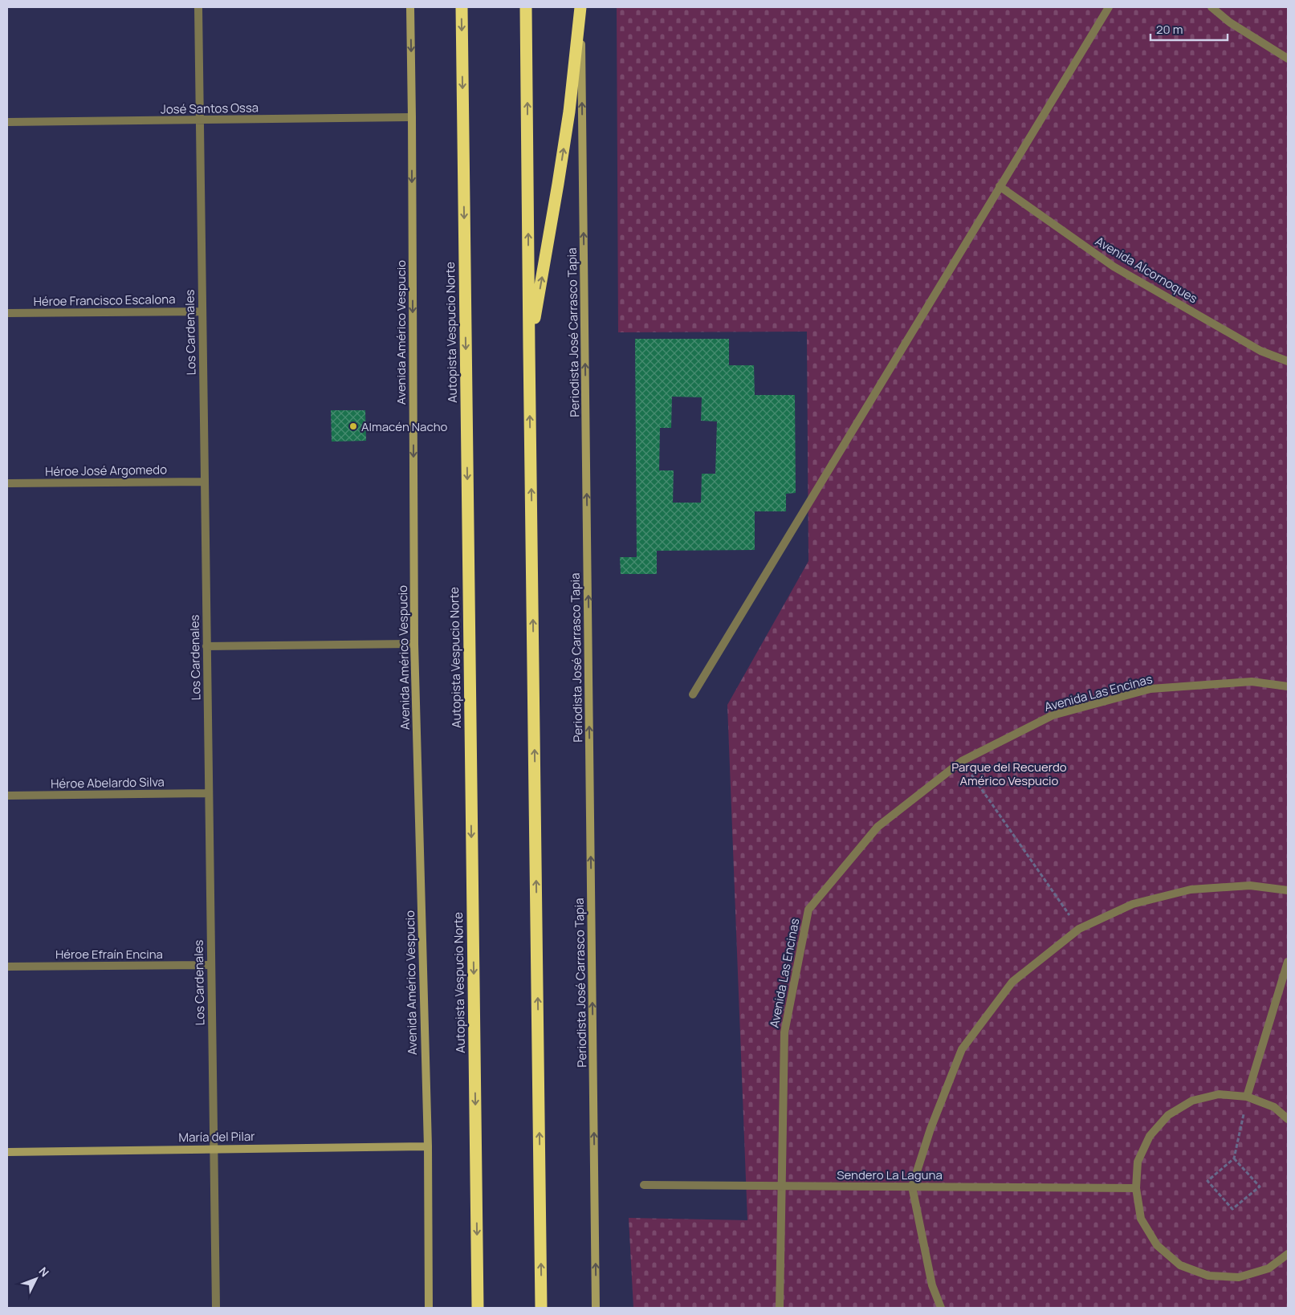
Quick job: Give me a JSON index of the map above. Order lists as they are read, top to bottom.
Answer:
{
  "streets": {
    "highway": ["Autopista Vespucio Norte"],
    "main road": ["Avenida Américo Vespucio", "Periodista José Carrasco Tapia", "María del Pilar"],
    "street": [
      "José Santos Ossa",
      "Avenida Alcornoques",
      "Héroe Francisco Escalona",
      "Los Cardenales",
      "Héroe José Argomedo",
      "Avenida Las Encinas",
      "Héroe Abelardo Silva",
      "Héroe Efraín Encina",
      "Sendero La Laguna"
    ]
  },
  "crossings": [
    ["José Santos Ossa", "Los Cardenales"],
    ["José Santos Ossa", "Avenida Américo Vespucio"],
    ["Héroe Francisco Escalona", "Los Cardenales"],
    ["Los Cardenales", "Héroe José Argomedo"],
    ["Los Cardenales", "Héroe Abelardo Silva"],
    ["Los Cardenales", "Héroe Efraín Encina"],
    ["Los Cardenales", "María del Pilar"],
    ["Avenida Américo Vespucio", "María del Pilar"],
    ["Avenida Las Encinas", "Sendero La Laguna"]
  ],
  "one_way": ["Avenida Américo Vespucio", "Periodista José Carrasco Tapia"],
  "parks": ["Parque del Recuerdo Américo Vespucio"],
  "places": ["Almacén Nacho"],
  "scale_bar": "20 m",
  "north": "top right"
}
